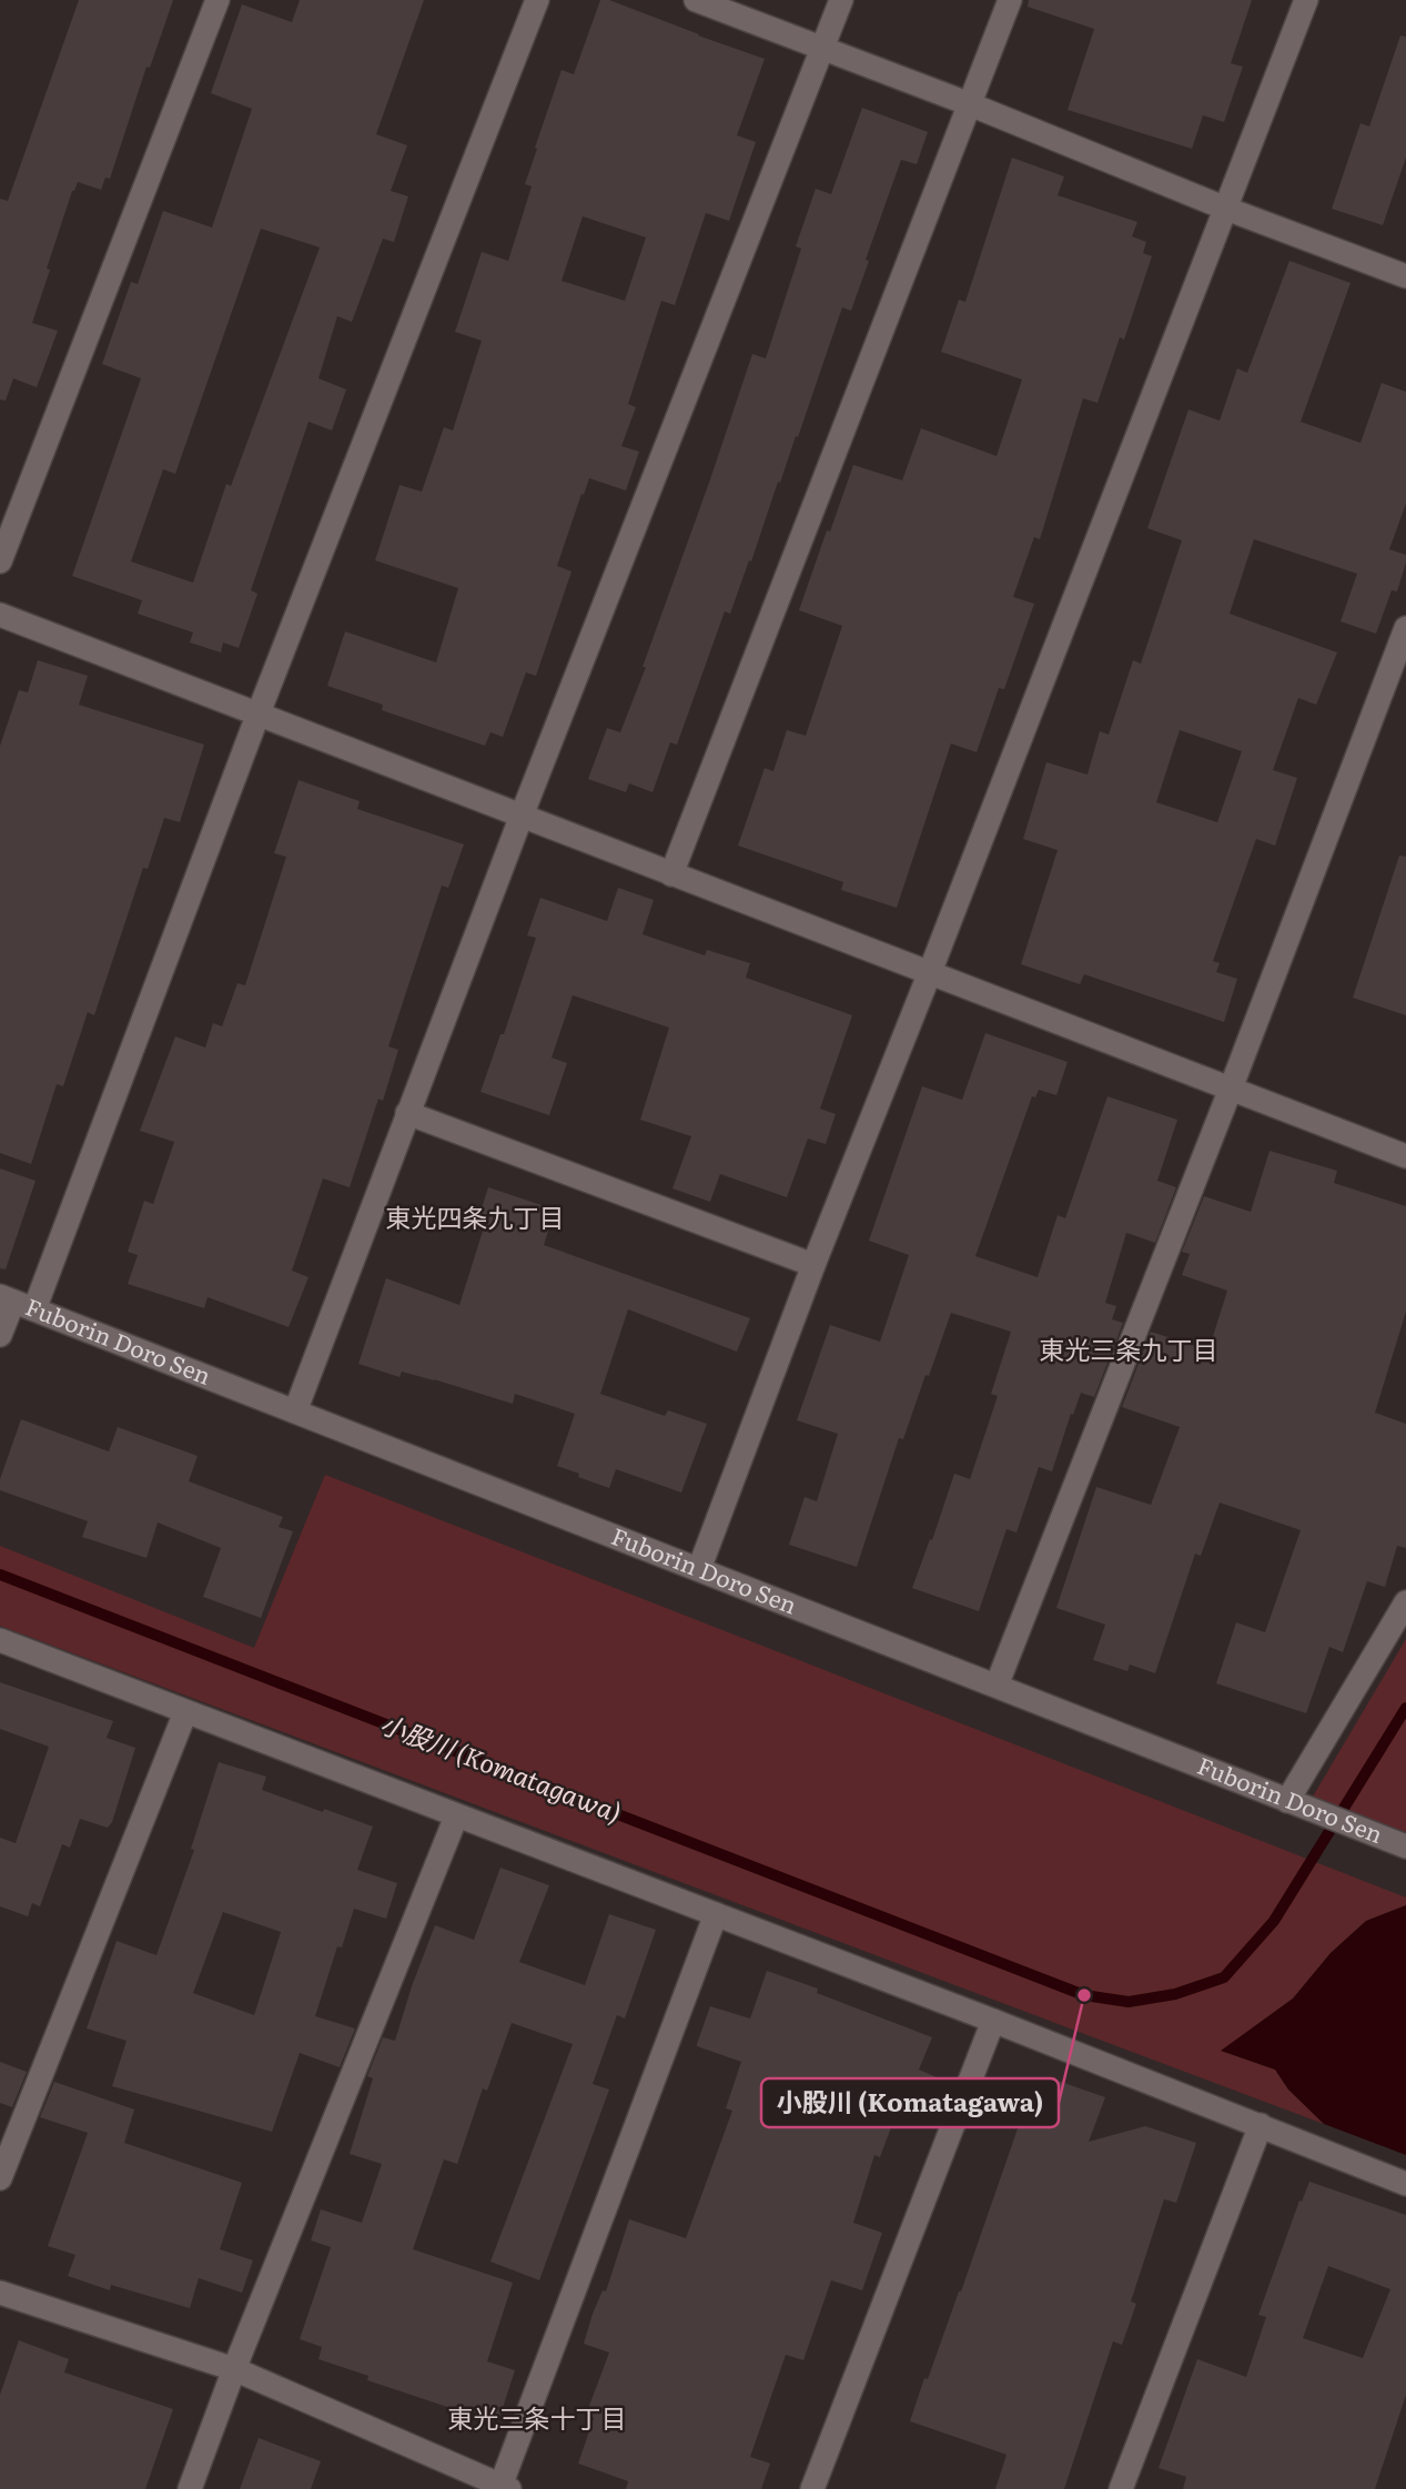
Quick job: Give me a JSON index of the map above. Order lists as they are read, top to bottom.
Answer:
{
  "streets": {
    "street": ["Fuborin Doro Sen"]
  },
  "districts": ["東光四条九丁目", "東光三条九丁目", "東光三条十丁目"],
  "water": ["小股川 (Komatagawa)"],
  "places": ["小股川 (Komatagawa)"]
}
